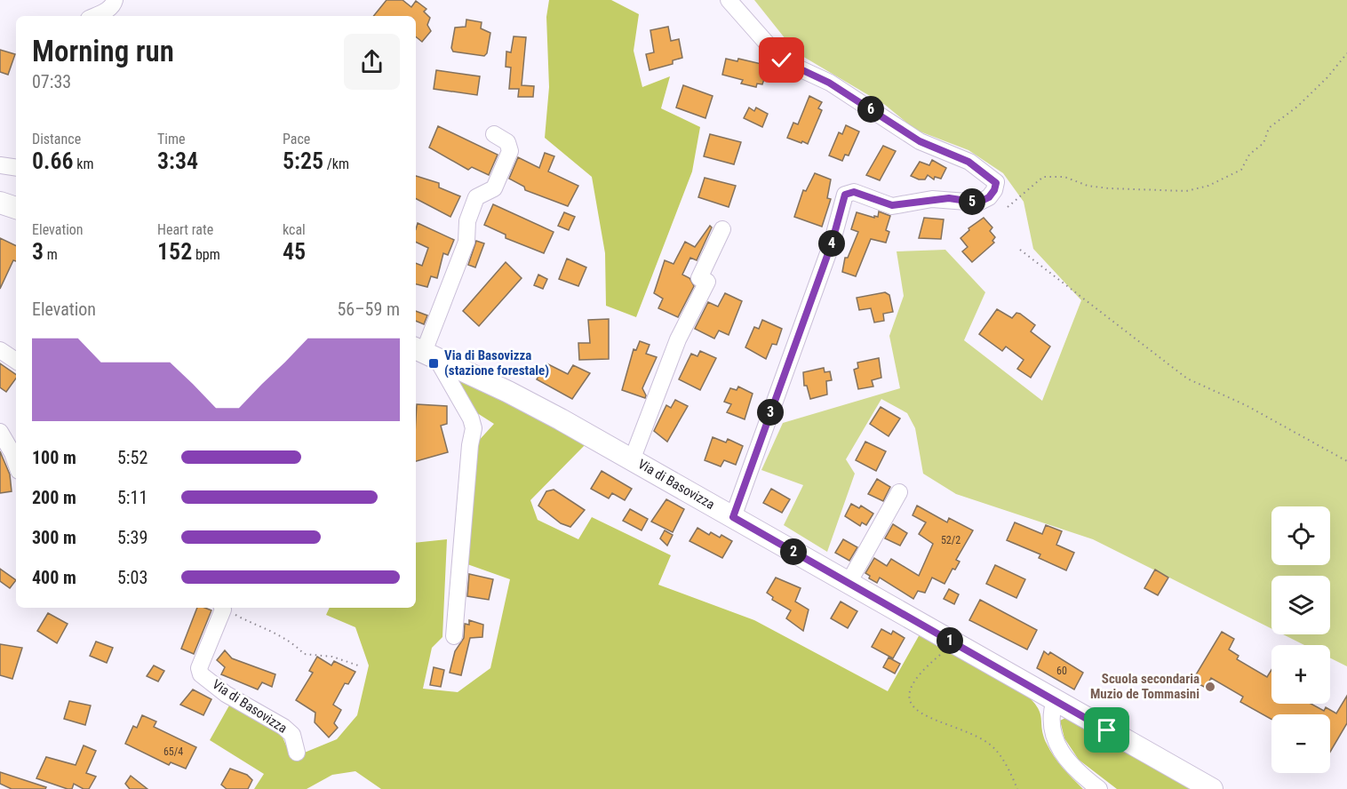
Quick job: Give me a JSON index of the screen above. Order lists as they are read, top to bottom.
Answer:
{
  "streets": {
    "main road": ["Via di Basovizza"]
  },
  "places": {
    "transit": ["Via di Basovizza (stazione forestale)"],
    "other": ["Scuola secondaria Muzio de Tommasini"]
  },
  "house_numbers": ["52/2", "60", "65/4"],
  "page": {
    "heading": ["Morning run", "07:33"],
    "pins": [
      "6",
      "5",
      "4",
      "3",
      "2",
      "1"
    ],
    "stats": [
      ["Distance", "0.66 km"],
      ["Time", "3:34"],
      ["Pace", "5:25 /km"],
      ["Elevation", "3 m"],
      ["Heart rate", "152 bpm"],
      ["kcal", "45"]
    ],
    "chart": ["Elevation", "56–59 m"],
    "list": [
      {
        "name": "100 m",
        "note": "5:52"
      },
      {
        "name": "200 m",
        "note": "5:11"
      },
      {
        "name": "300 m",
        "note": "5:39"
      },
      {
        "name": "400 m",
        "note": "5:03"
      }
    ],
    "map_buttons": ["+", "−"]
  }
}
